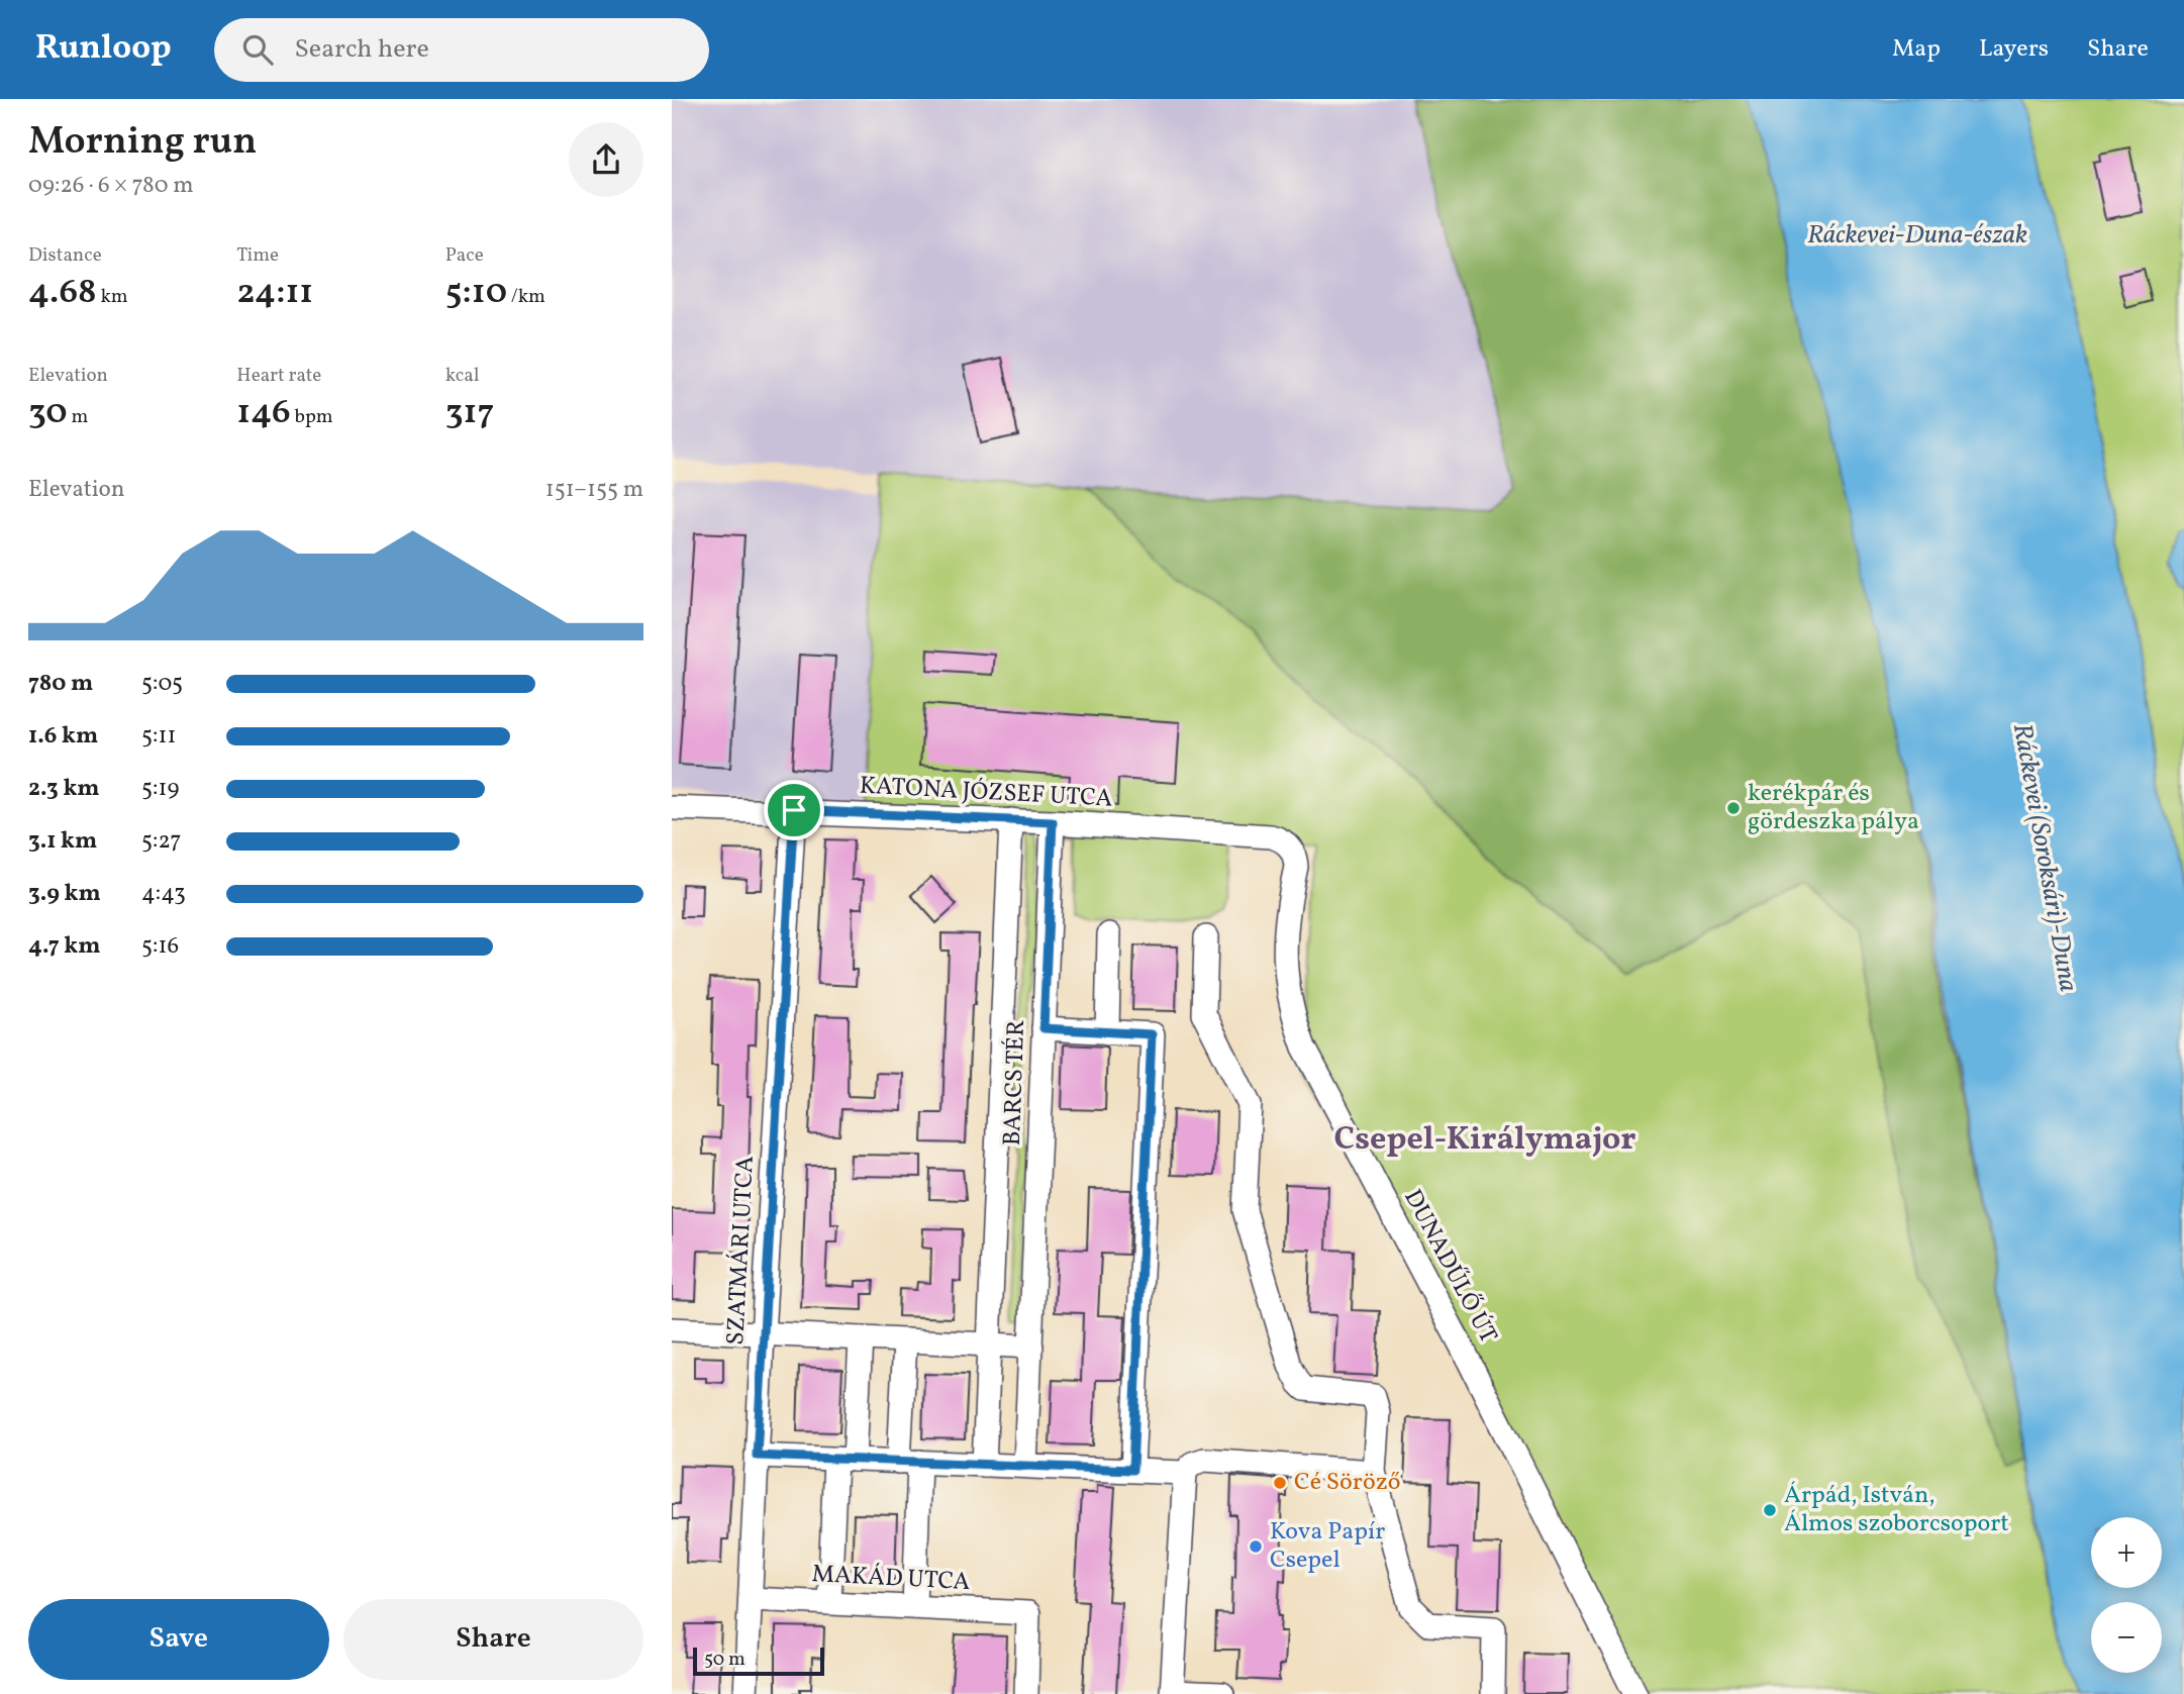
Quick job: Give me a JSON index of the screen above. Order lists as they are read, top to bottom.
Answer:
{
  "streets": {
    "street": [
      "KATONA JÓZSEF UTCA",
      "BARCS TÉR",
      "SZATMÁRI UTCA",
      "DUNADŰLŐ ÚT",
      "MAKÁD UTCA"
    ]
  },
  "crossings": [
    ["KATONA JÓZSEF UTCA", "BARCS TÉR"],
    ["KATONA JÓZSEF UTCA", "SZATMÁRI UTCA"],
    ["KATONA JÓZSEF UTCA", "DUNADŰLŐ ÚT"],
    ["SZATMÁRI UTCA", "MAKÁD UTCA"]
  ],
  "districts": ["Csepel-Királymajor"],
  "water": ["Ráckevei-Duna-észak", "Ráckevei (Soroksári)-Duna"],
  "places": [
    "kerékpár és gördeszka pálya",
    "Cé Söröző",
    "Árpád, István, Álmos szoborcsoport",
    "Kova Papír Csepel"
  ],
  "scale_bar": "50 m",
  "page": {
    "header": "Runloop",
    "search": "Search here",
    "nav": ["Map", "Layers", "Share"],
    "heading": ["Morning run", "09:26 · 6 × 780 m"],
    "stats": [
      ["Distance", "4.68 km"],
      ["Time", "24:11"],
      ["Pace", "5:10 /km"],
      ["Elevation", "30 m"],
      ["Heart rate", "146 bpm"],
      ["kcal", "317"]
    ],
    "chart": ["Elevation", "151–155 m"],
    "list": [
      {
        "name": "780 m",
        "note": "5:05"
      },
      {
        "name": "1.6 km",
        "note": "5:11"
      },
      {
        "name": "2.3 km",
        "note": "5:19"
      },
      {
        "name": "3.1 km",
        "note": "5:27"
      },
      {
        "name": "3.9 km",
        "note": "4:43"
      },
      {
        "name": "4.7 km",
        "note": "5:16"
      }
    ],
    "map_buttons": ["+", "−"],
    "buttons": ["Save", "Share"],
    "scale": "50 m"
  }
}
